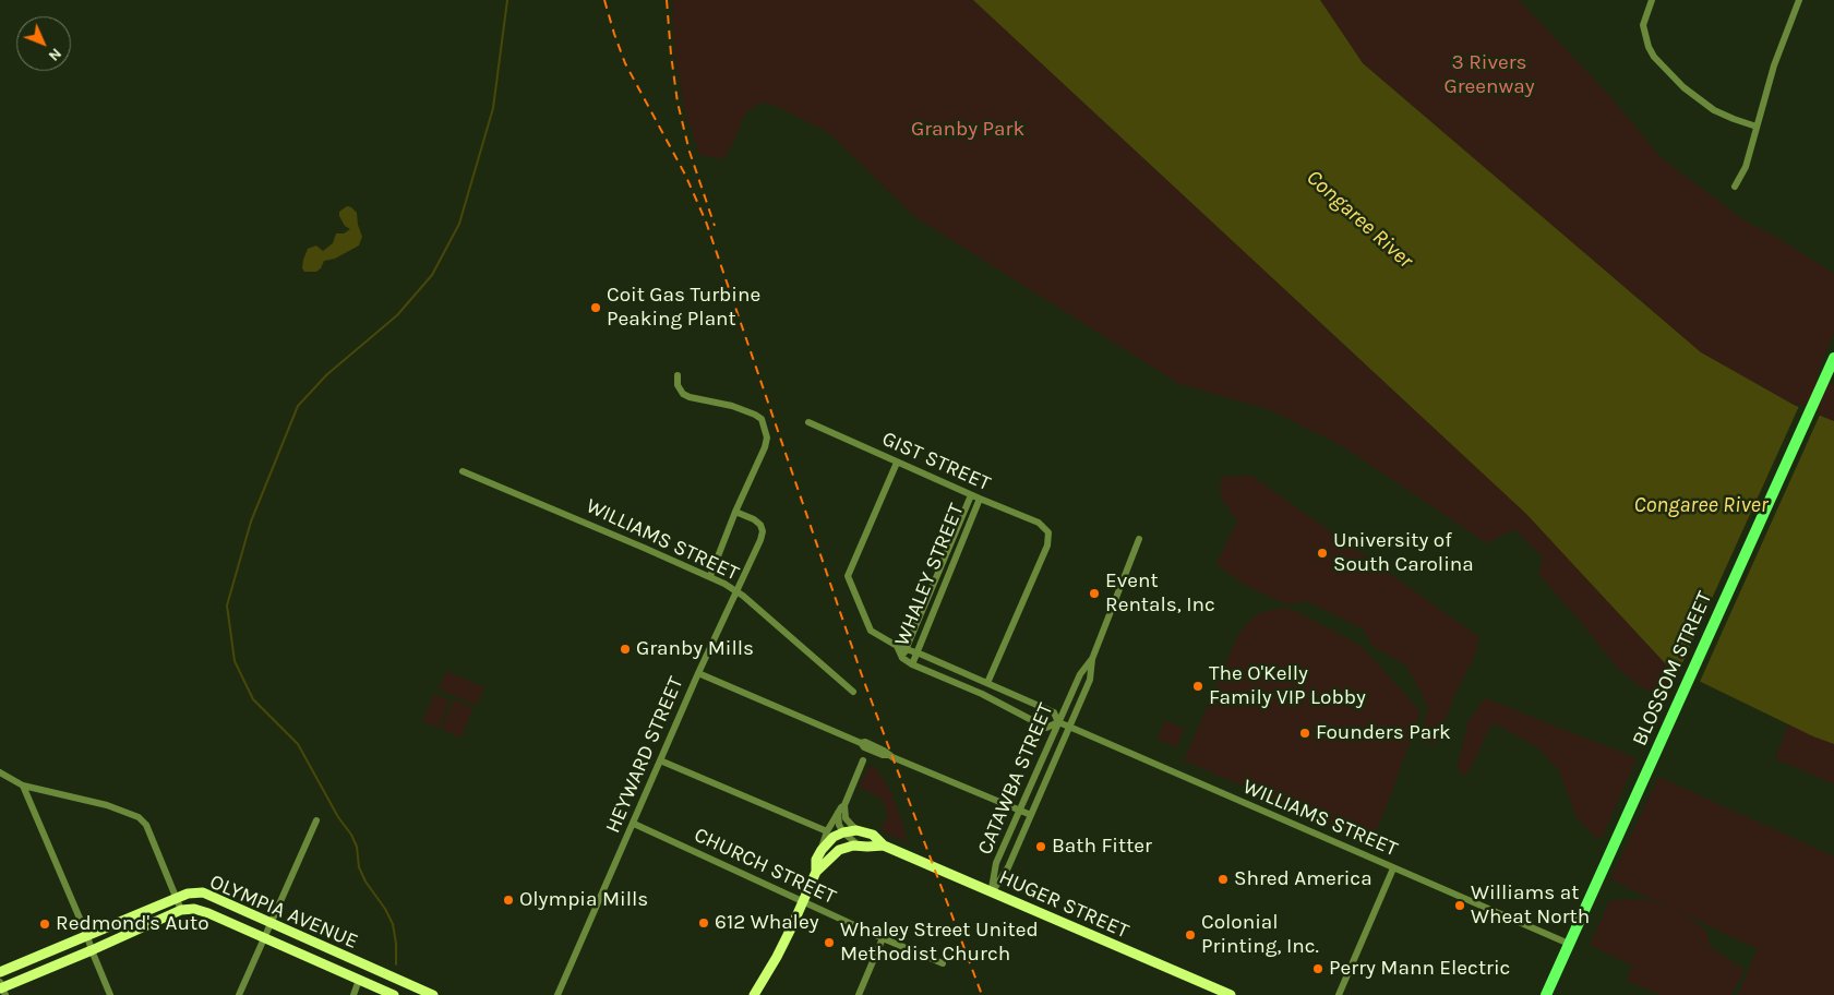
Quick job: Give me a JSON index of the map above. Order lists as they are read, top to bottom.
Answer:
{
  "streets": {
    "main road": ["BLOSSOM STREET", "HUGER STREET", "OLYMPIA AVENUE"],
    "street": [
      "GIST STREET",
      "WILLIAMS STREET",
      "WHALEY STREET",
      "HEYWARD STREET",
      "CATAWBA STREET",
      "CHURCH STREET"
    ]
  },
  "crossings": [
    ["GIST STREET", "WILLIAMS STREET"],
    ["GIST STREET", "WHALEY STREET"],
    ["WILLIAMS STREET", "WHALEY STREET"],
    ["WILLIAMS STREET", "BLOSSOM STREET"],
    ["WILLIAMS STREET", "HEYWARD STREET"],
    ["WILLIAMS STREET", "CATAWBA STREET"],
    ["HEYWARD STREET", "CHURCH STREET"],
    ["CATAWBA STREET", "HUGER STREET"]
  ],
  "water": ["Congaree River"],
  "parks": ["3 Rivers Greenway", "Granby Park"],
  "places": [
    "Coit Gas Turbine Peaking Plant",
    "University of South Carolina",
    "Event Rentals, Inc",
    "Granby Mills",
    "The O'Kelly Family VIP Lobby",
    "Founders Park",
    "Bath Fitter",
    "Shred America",
    "Olympia Mills",
    "Williams at Wheat North",
    "612 Whaley",
    "Redmond's Auto",
    "Colonial Printing, Inc.",
    "Whaley Street United Methodist Church",
    "Perry Mann Electric"
  ],
  "north": "bottom right"
}
